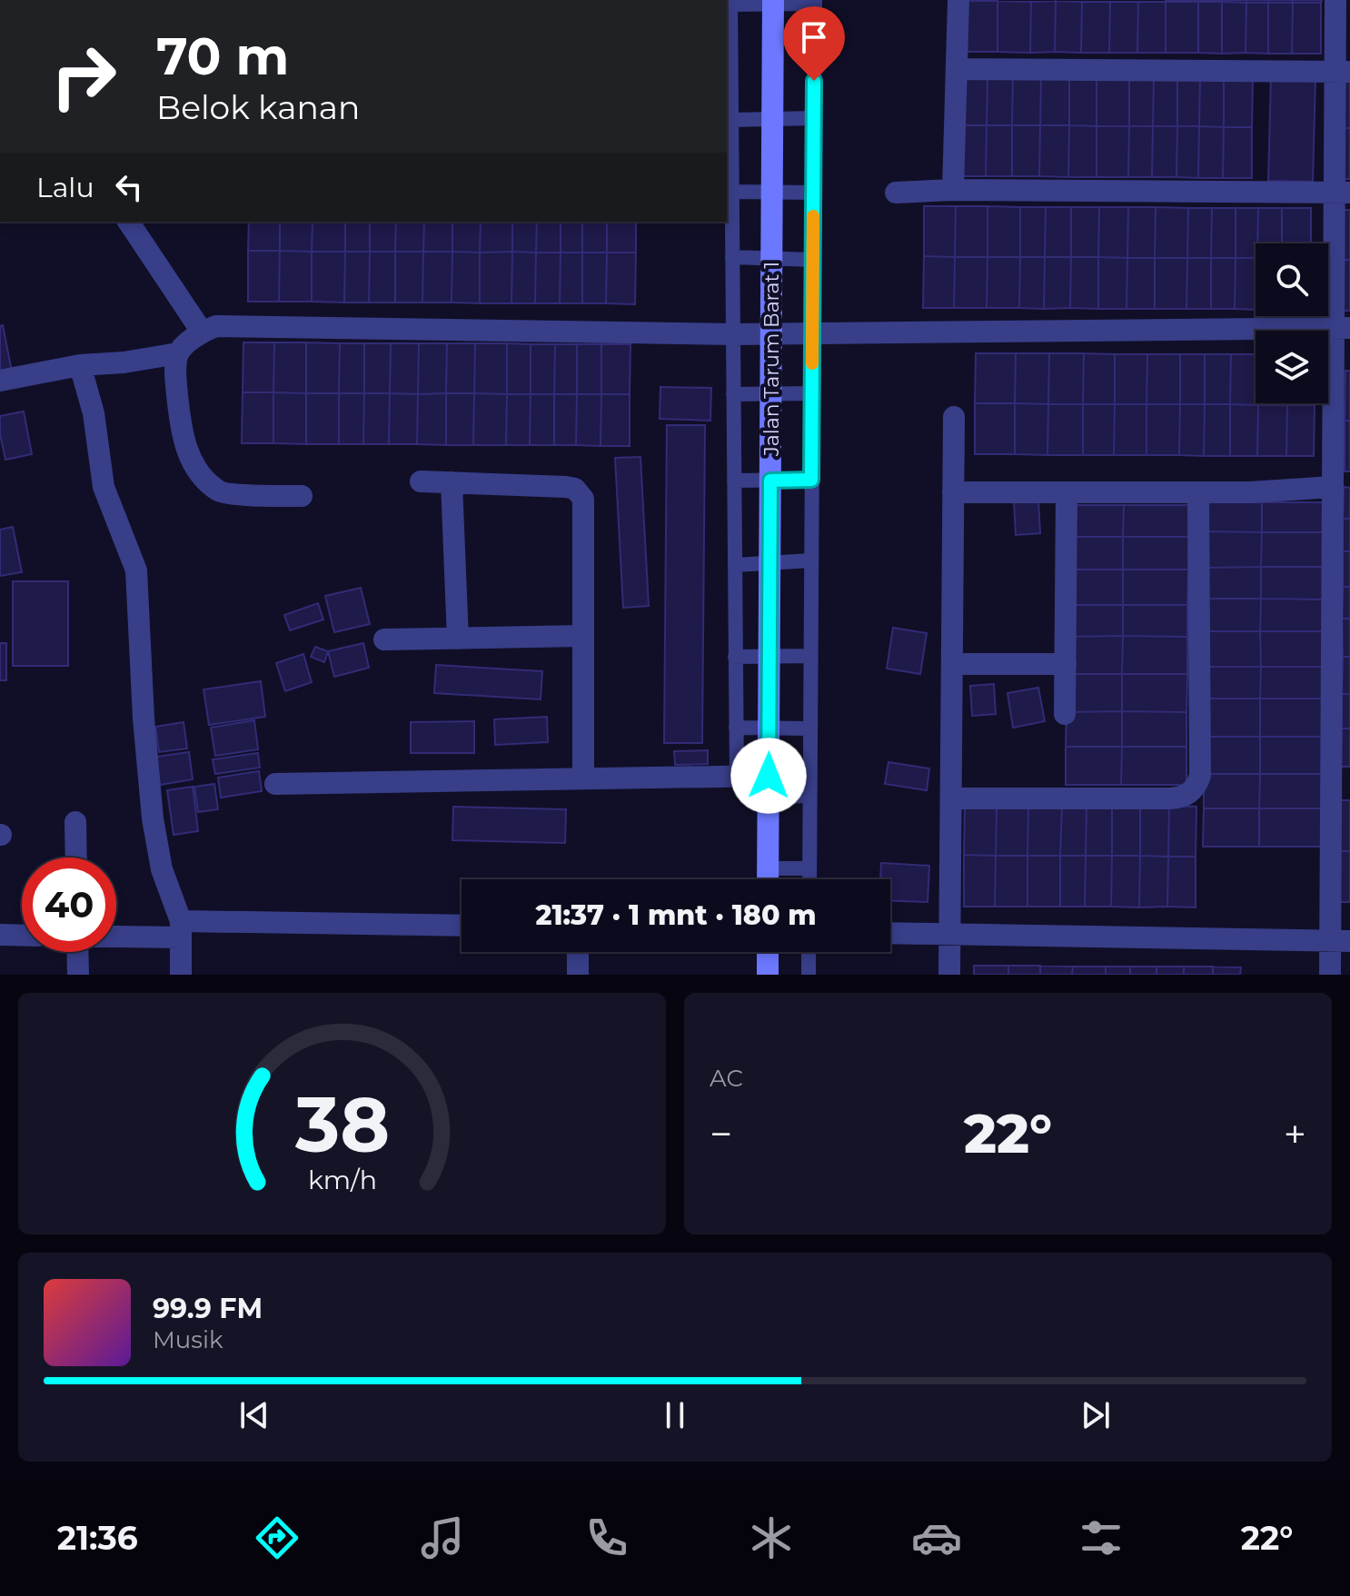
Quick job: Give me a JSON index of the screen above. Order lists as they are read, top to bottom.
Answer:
{
  "streets": {
    "street": ["Jalan Tarum Barat 1"]
  },
  "page": {
    "turn": ["70 m", "Belok kanan"],
    "then": "Lalu",
    "limit": "40",
    "trip": "21:37 · 1 mnt · 180 m",
    "tile": "AC",
    "heat": ["−", "22°", "+"],
    "song": ["99.9 FM", "Musik"],
    "tabs": ["21:36", "22°"],
    "gauge": ["38", "km/h"]
  }
}
